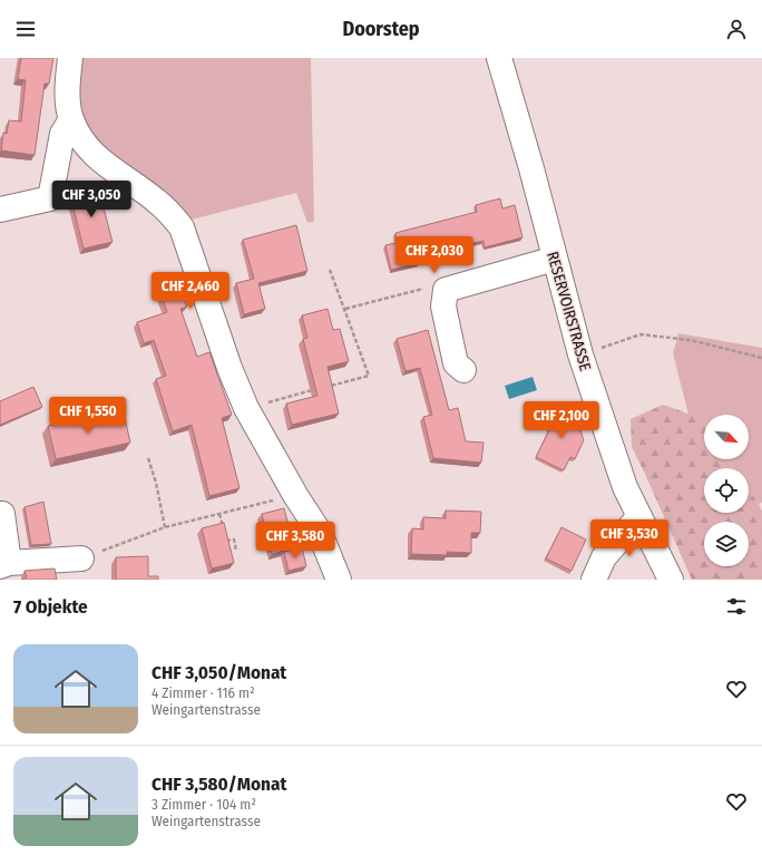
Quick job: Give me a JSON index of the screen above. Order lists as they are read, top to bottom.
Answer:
{
  "streets": {
    "street": ["RESERVOIRSTRASSE"]
  },
  "north": "bottom right",
  "page": {
    "header": "Doorstep",
    "price": [
      "CHF 3,050",
      "CHF 2,030",
      "CHF 2,460",
      "CHF 1,550",
      "CHF 2,100",
      "CHF 3,530",
      "CHF 3,580"
    ],
    "heading": "7 Objekte",
    "list": [
      {
        "name": "CHF 3,050/Monat",
        "note": "4 Zimmer · 116 m² · Weingartenstrasse"
      },
      {
        "name": "CHF 3,580/Monat",
        "note": "3 Zimmer · 104 m² · Weingartenstrasse"
      }
    ]
  }
}
